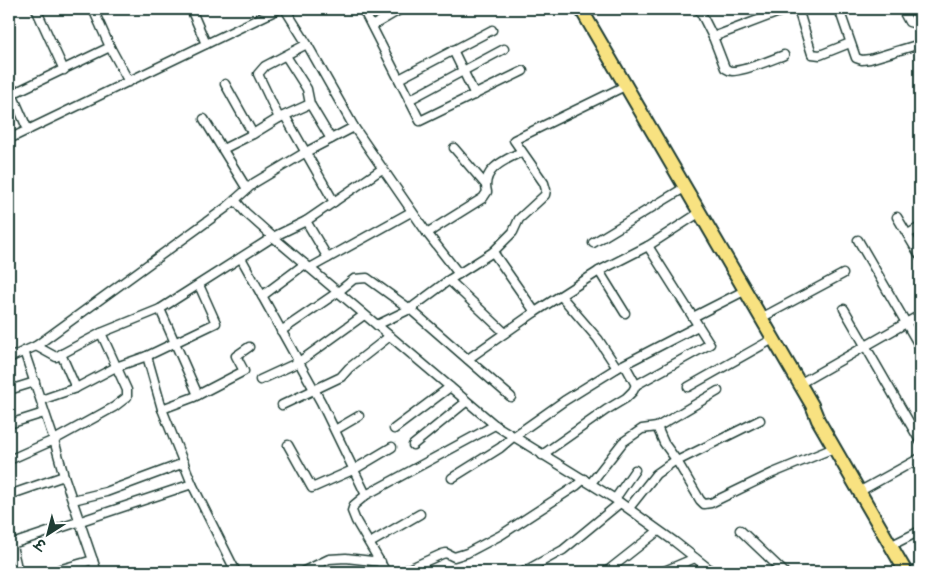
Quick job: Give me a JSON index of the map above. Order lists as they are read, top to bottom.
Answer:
{
  "north": "bottom left"
}
